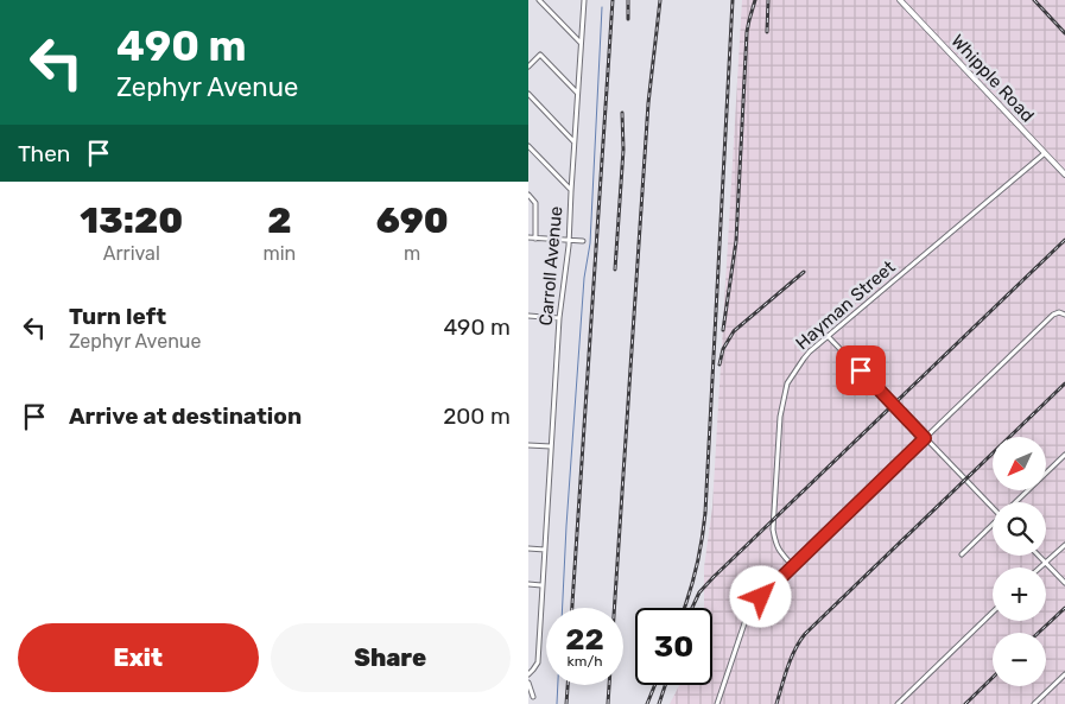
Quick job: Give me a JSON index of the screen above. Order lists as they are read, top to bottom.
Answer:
{
  "streets": {
    "main road": ["Whipple Road"],
    "street": ["Carroll Avenue", "Hayman Street"]
  },
  "crossings": [
    ["Whipple Road", "Hayman Street"]
  ],
  "north": "bottom left",
  "page": {
    "turn": ["490 m", "Zephyr Avenue"],
    "then": "Then",
    "eta": [
      "13:20",
      "Arrival",
      "2",
      "min",
      "690",
      "m"
    ],
    "list": [
      {
        "name": "Turn left",
        "note": "Zephyr Avenue",
        "value": "490 m"
      },
      {
        "name": "Arrive at destination",
        "value": "200 m"
      }
    ],
    "map_buttons": ["+", "−"],
    "speed": "22 km/h",
    "limit": "30",
    "buttons": ["Exit", "Share"]
  }
}
